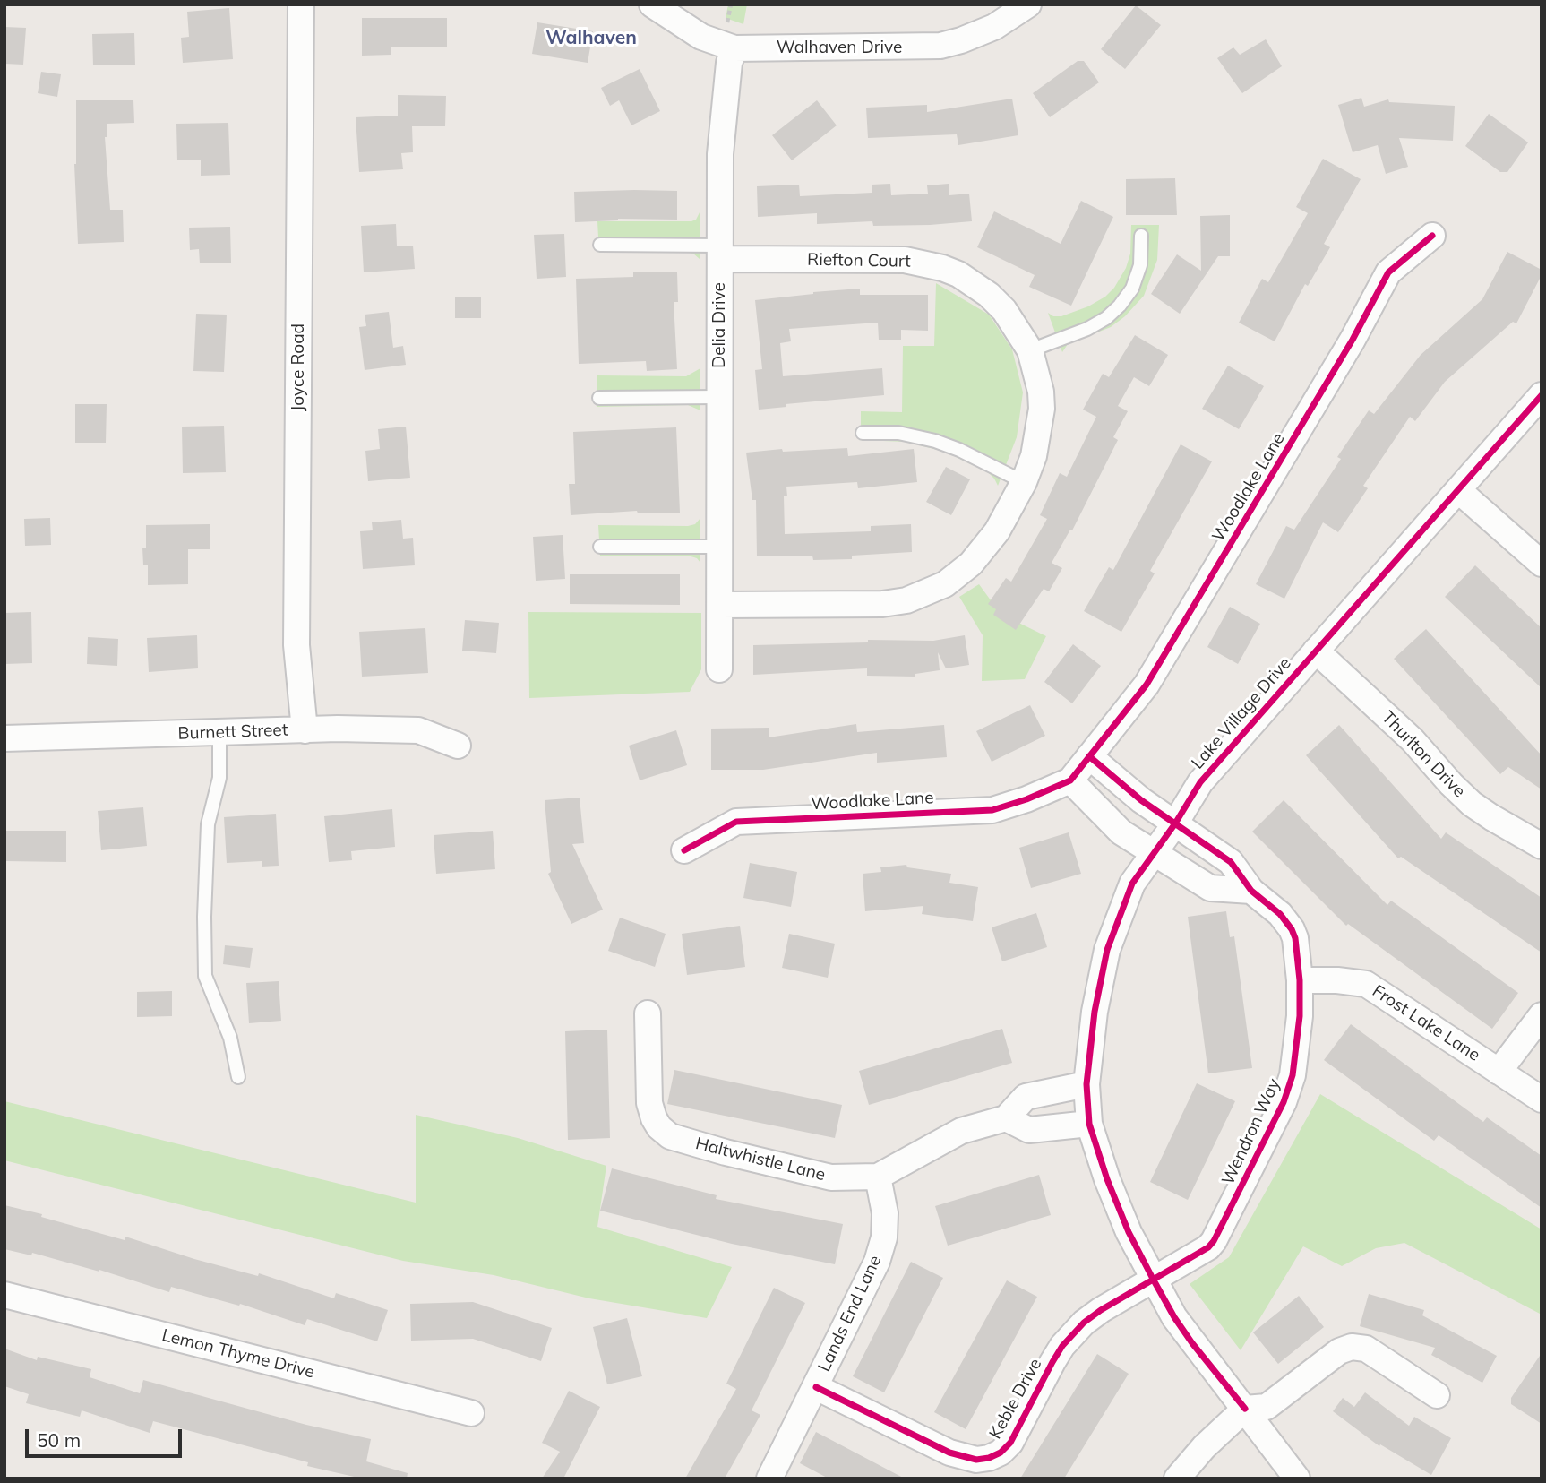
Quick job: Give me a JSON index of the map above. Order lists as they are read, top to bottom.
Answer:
{
  "streets": {
    "street": [
      "Walhaven Drive",
      "Riefton Court",
      "Delia Drive",
      "Joyce Road",
      "Woodlake Lane",
      "Lake Village Drive",
      "Burnett Street",
      "Thurlton Drive",
      "Frost Lake Lane",
      "Wendron Way",
      "Haltwhistle Lane",
      "Lands End Lane",
      "Lemon Thyme Drive",
      "Keble Drive"
    ]
  },
  "crossings": [
    ["Walhaven Drive", "Delia Drive"],
    ["Riefton Court", "Delia Drive"],
    ["Joyce Road", "Burnett Street"],
    ["Lake Village Drive", "Thurlton Drive"],
    ["Lake Village Drive", "Wendron Way"],
    ["Lake Village Drive", "Haltwhistle Lane"],
    ["Lake Village Drive", "Keble Drive"],
    ["Frost Lake Lane", "Wendron Way"],
    ["Wendron Way", "Keble Drive"],
    ["Haltwhistle Lane", "Lands End Lane"],
    ["Lands End Lane", "Keble Drive"]
  ],
  "districts": ["Walhaven"],
  "scale_bar": "50 m"
}
